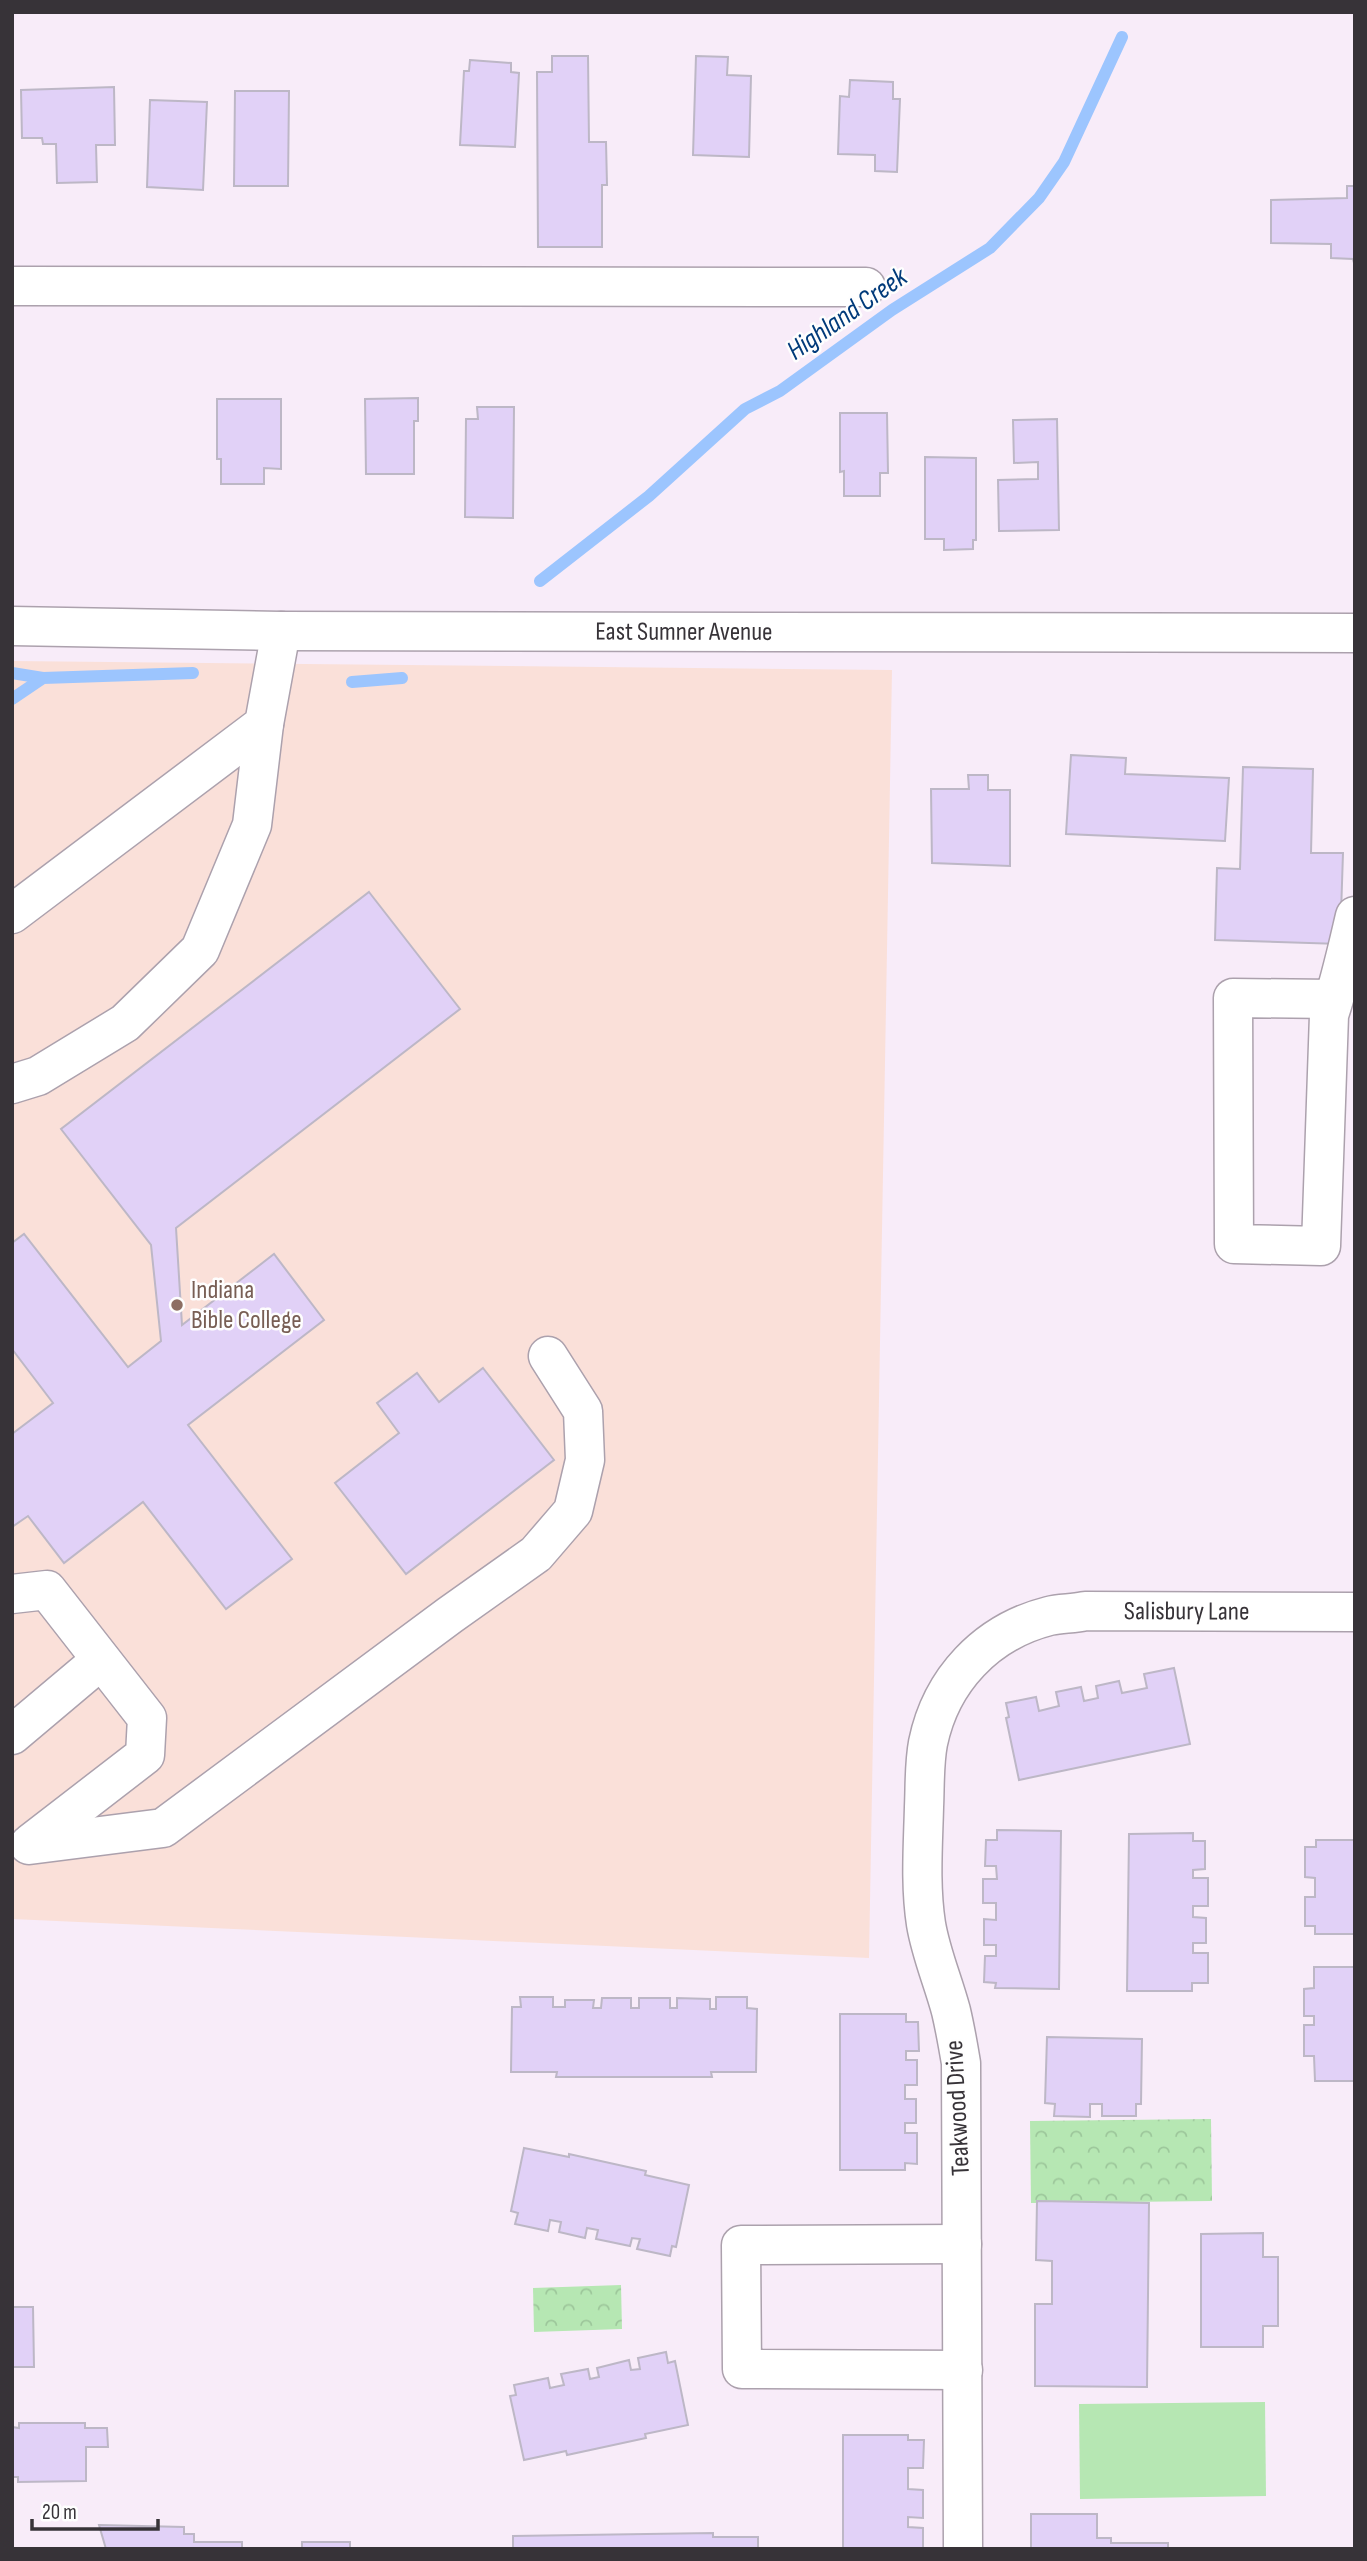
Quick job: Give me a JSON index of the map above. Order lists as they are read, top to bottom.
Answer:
{
  "streets": {
    "street": ["East Sumner Avenue", "Salisbury Lane", "Teakwood Drive"]
  },
  "crossings": [
    ["Salisbury Lane", "Teakwood Drive"]
  ],
  "water": ["Highland Creek"],
  "places": ["Indiana Bible College"],
  "scale_bar": "20 m"
}
